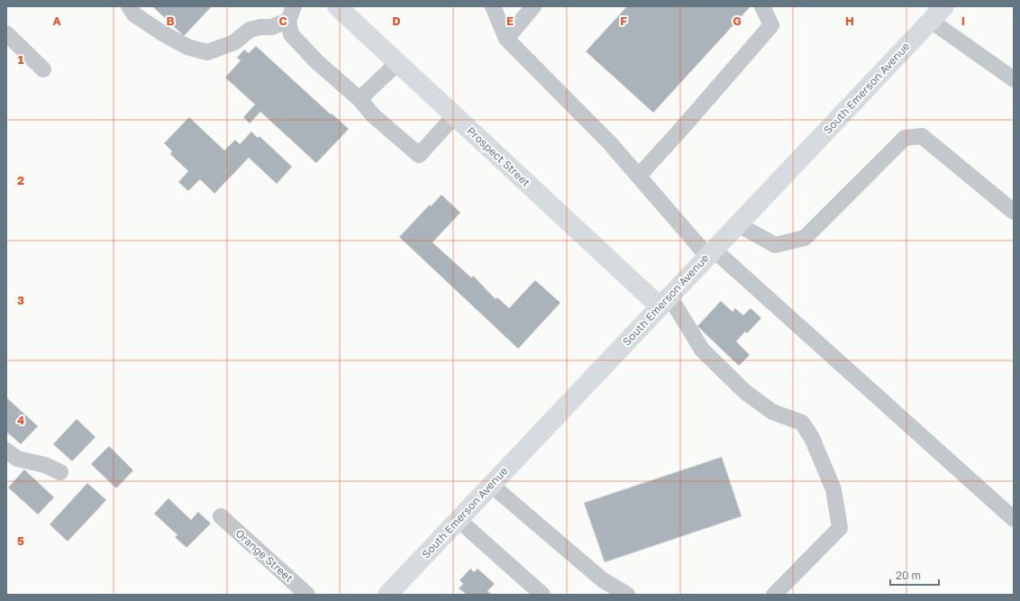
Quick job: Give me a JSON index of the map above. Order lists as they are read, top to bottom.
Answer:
{
  "streets": {
    "main road": ["South Emerson Avenue", "Prospect Street"],
    "street": ["Orange Street"]
  },
  "crossings": [
    ["South Emerson Avenue", "Prospect Street"]
  ],
  "scale_bar": "20 m",
  "grid": {
    "columns": [
      "A",
      "B",
      "C",
      "D",
      "E",
      "F",
      "G",
      "H",
      "I"
    ],
    "rows": [
      "1",
      "2",
      "3",
      "4",
      "5"
    ]
  }
}
